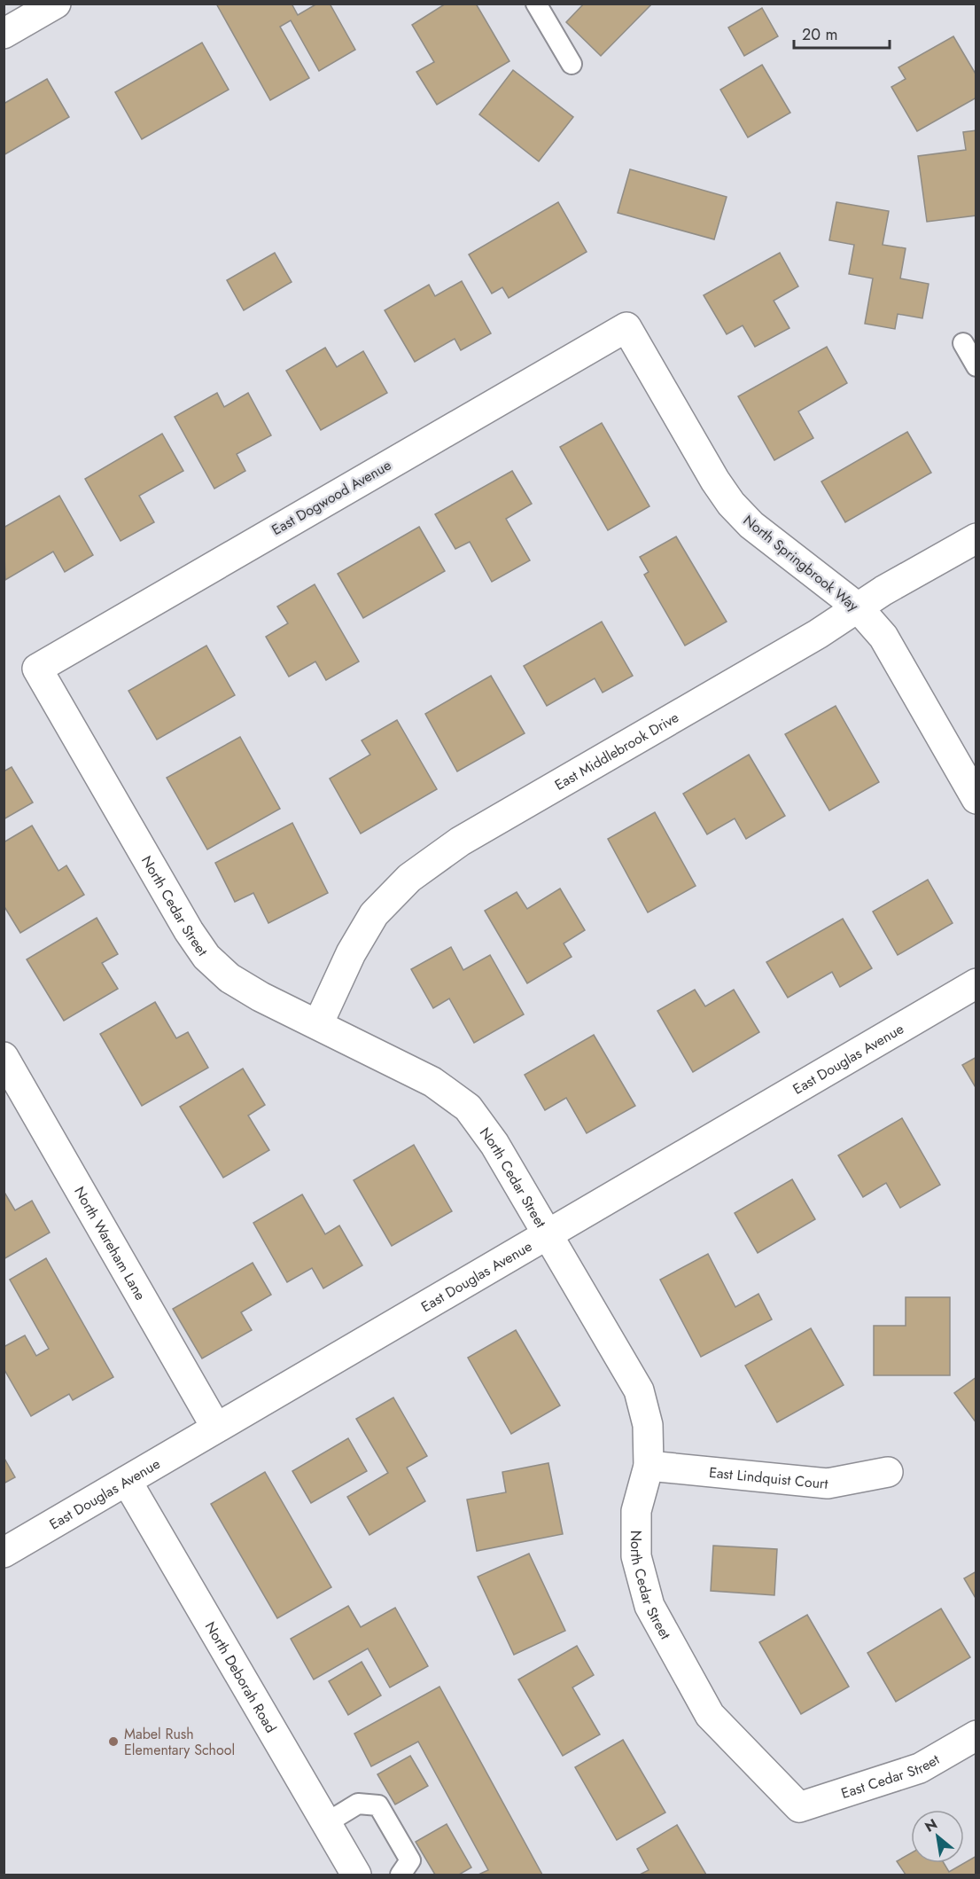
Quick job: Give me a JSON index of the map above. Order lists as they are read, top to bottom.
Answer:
{
  "streets": {
    "street": [
      "East Dogwood Avenue",
      "North Springbrook Way",
      "East Middlebrook Drive",
      "North Cedar Street",
      "East Douglas Avenue",
      "North Wareham Lane",
      "East Lindquist Court",
      "North Deborah Road",
      "East Cedar Street"
    ]
  },
  "crossings": [
    ["East Dogwood Avenue", "North Springbrook Way"],
    ["East Dogwood Avenue", "North Cedar Street"],
    ["North Springbrook Way", "East Middlebrook Drive"],
    ["East Middlebrook Drive", "North Cedar Street"],
    ["North Cedar Street", "East Douglas Avenue"],
    ["North Cedar Street", "East Lindquist Court"],
    ["North Cedar Street", "East Cedar Street"],
    ["East Douglas Avenue", "North Wareham Lane"],
    ["East Douglas Avenue", "North Deborah Road"]
  ],
  "places": ["Mabel Rush Elementary School"],
  "scale_bar": "20 m",
  "north": "top left"
}
